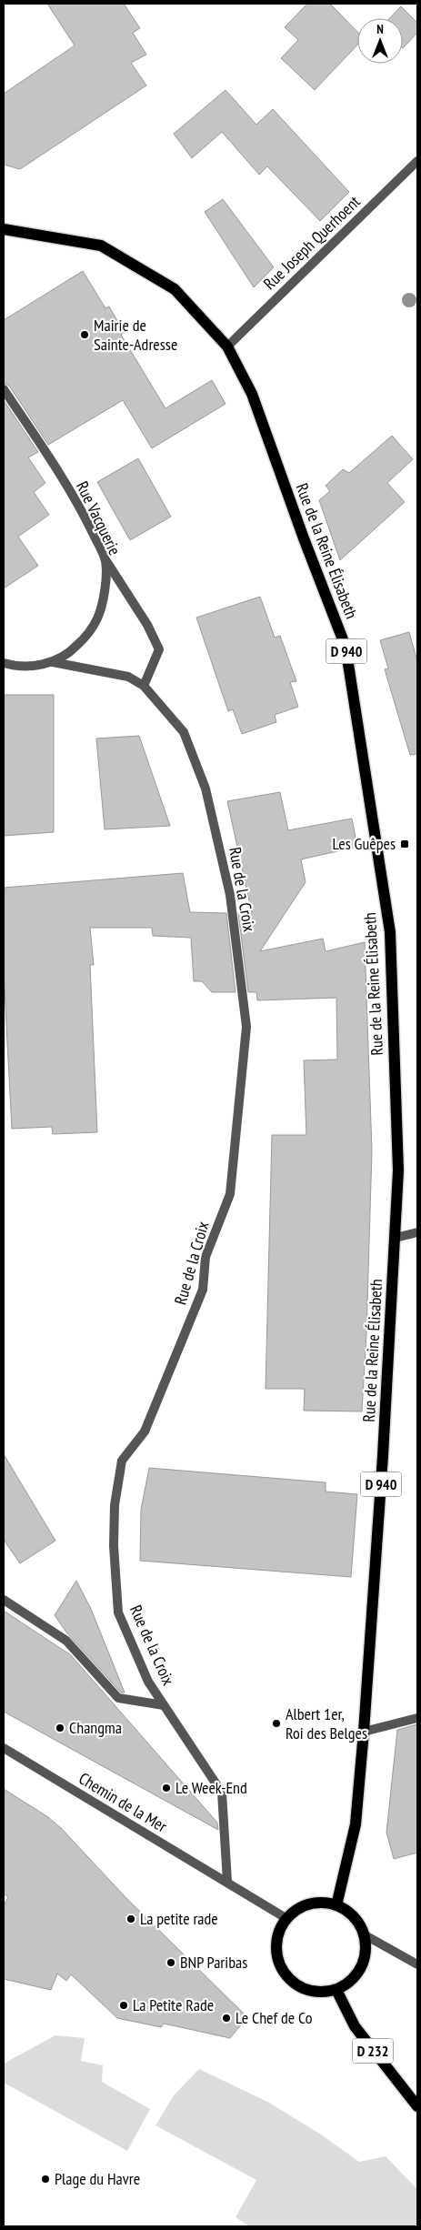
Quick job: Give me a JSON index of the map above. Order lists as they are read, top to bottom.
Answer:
{
  "streets": {
    "main road": ["Rue de la Reine Élisabeth", "D 940", "D 232"],
    "street": [
      "Rue Joseph Querhoent",
      "Rue Vacquerie",
      "Rue de la Croix",
      "Chemin de la Mer"
    ]
  },
  "crossings": [
    ["Rue Joseph Querhoent", "Rue de la Reine Élisabeth"],
    ["Rue Vacquerie", "Rue de la Croix"],
    ["Rue de la Reine Élisabeth", "Chemin de la Mer"],
    ["Rue de la Reine Élisabeth", "D 232"],
    ["Rue de la Croix", "Chemin de la Mer"],
    ["Chemin de la Mer", "D 232"]
  ],
  "places": {
    "other": [
      "Mairie de Sainte-Adresse",
      "Albert 1er, Roi des Belges",
      "Changma",
      "Le Week-End",
      "La petite rade",
      "BNP Paribas",
      "La Petite Rade",
      "Le Chef de Co",
      "Plage du Havre"
    ],
    "transit": ["Les Guêpes"]
  },
  "north": "top"
}
